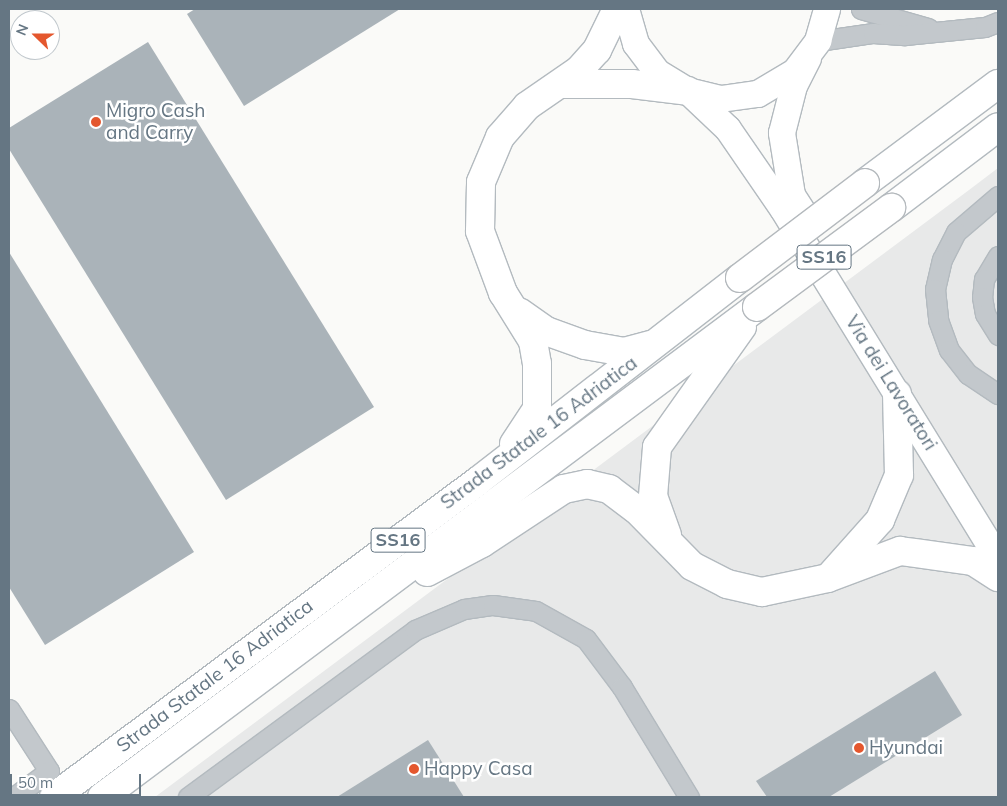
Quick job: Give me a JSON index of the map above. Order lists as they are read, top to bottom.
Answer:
{
  "streets": {
    "highway": ["SS16", "Strada Statale 16 Adriatica"],
    "main road": ["Via dei Lavoratori"]
  },
  "places": ["Migro Cash and Carry", "Hyundai", "Happy Casa"],
  "scale_bar": "50 m",
  "north": "left"
}
